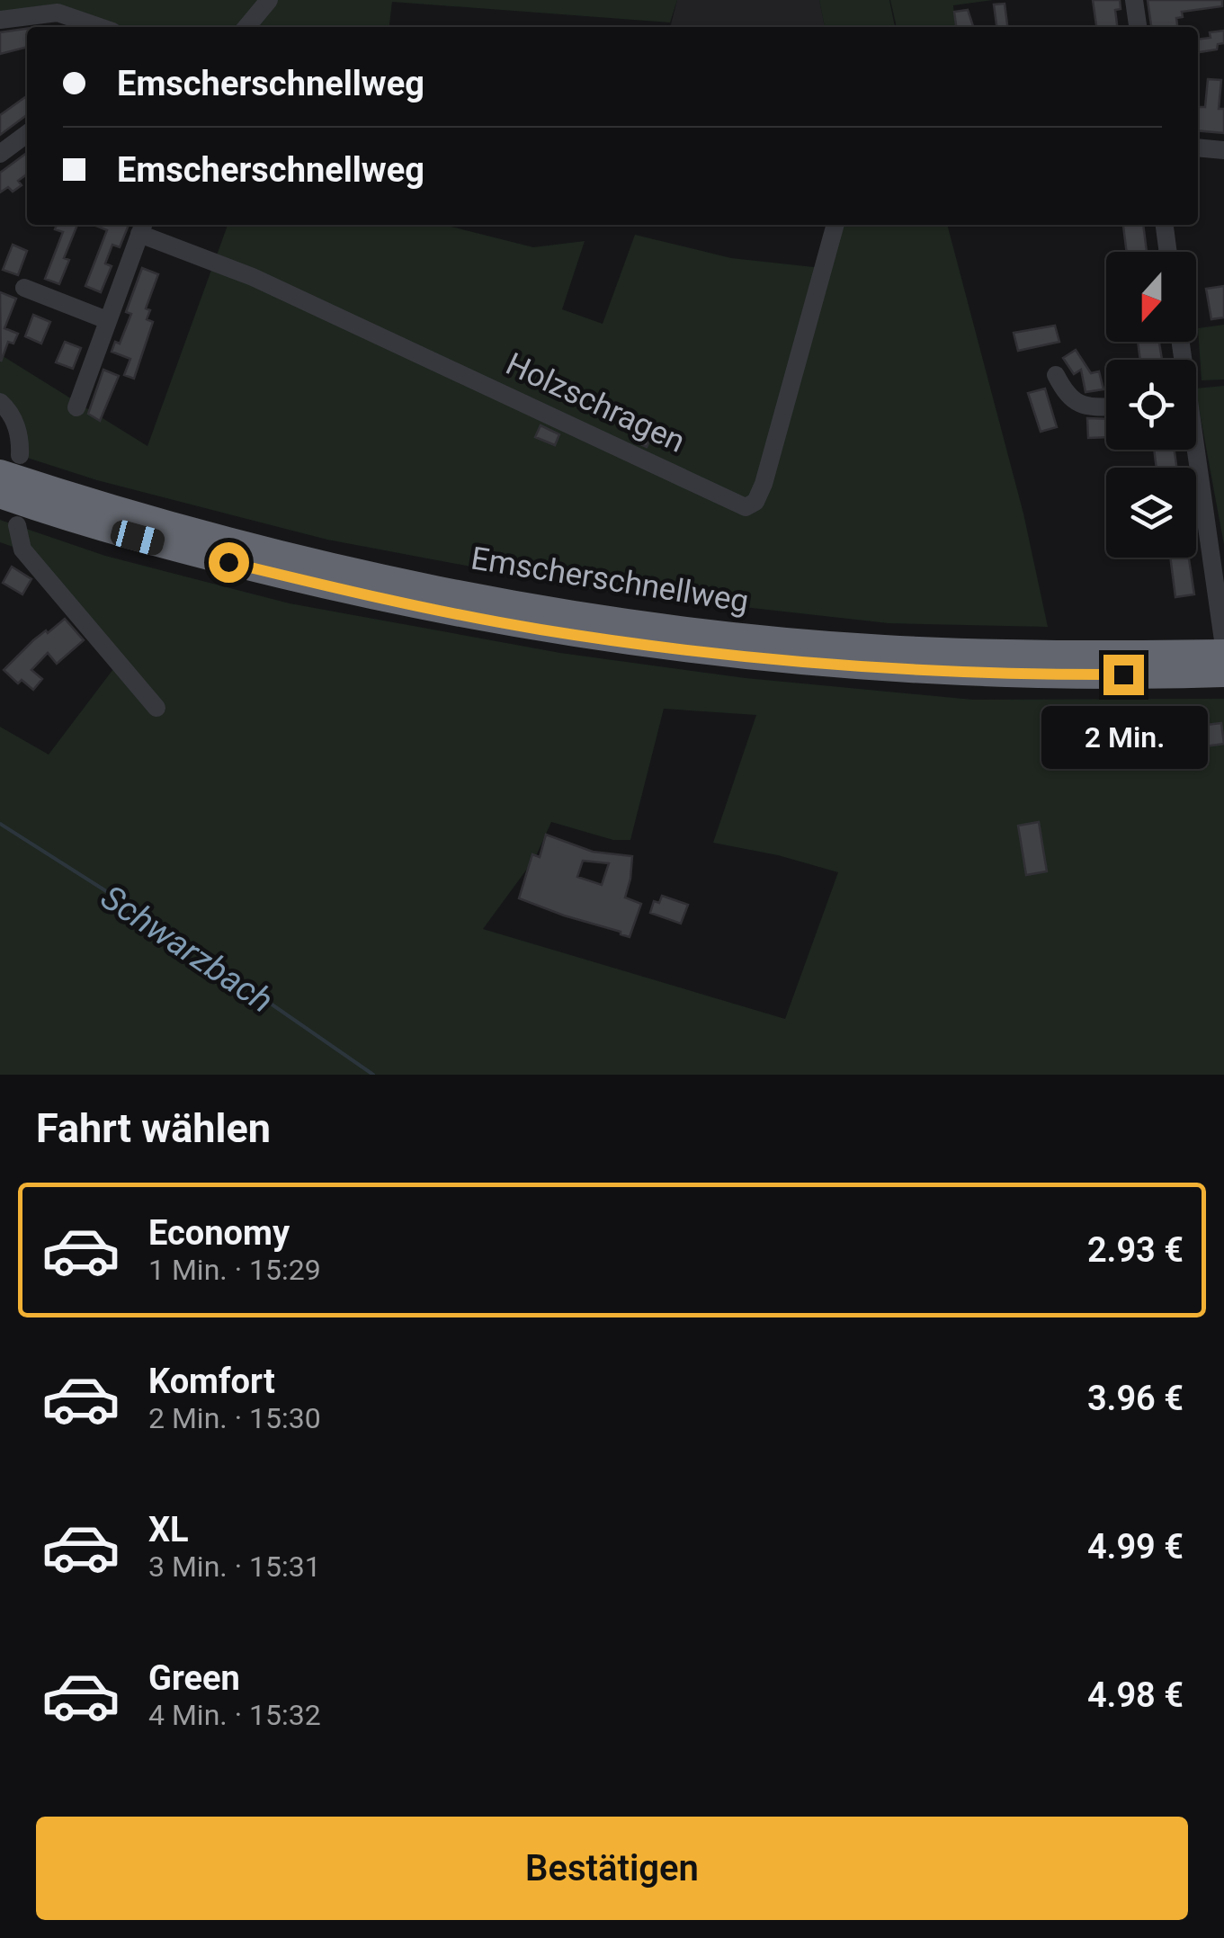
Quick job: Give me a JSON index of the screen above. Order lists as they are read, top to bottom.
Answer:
{
  "streets": {
    "highway": ["Emscherschnellweg"],
    "street": ["Holzschragen"]
  },
  "water": ["Schwarzbach"],
  "north": "bottom",
  "page": {
    "banner": ["Emscherschnellweg", "Emscherschnellweg"],
    "bubble": "2 Min.",
    "heading": "Fahrt wählen",
    "list": [
      {
        "name": "Economy",
        "note": "1 Min. · 15:29",
        "value": "2.93 €"
      },
      {
        "name": "Komfort",
        "note": "2 Min. · 15:30",
        "value": "3.96 €"
      },
      {
        "name": "XL",
        "note": "3 Min. · 15:31",
        "value": "4.99 €"
      },
      {
        "name": "Green",
        "note": "4 Min. · 15:32",
        "value": "4.98 €"
      }
    ],
    "buttons": "Bestätigen"
  }
}
